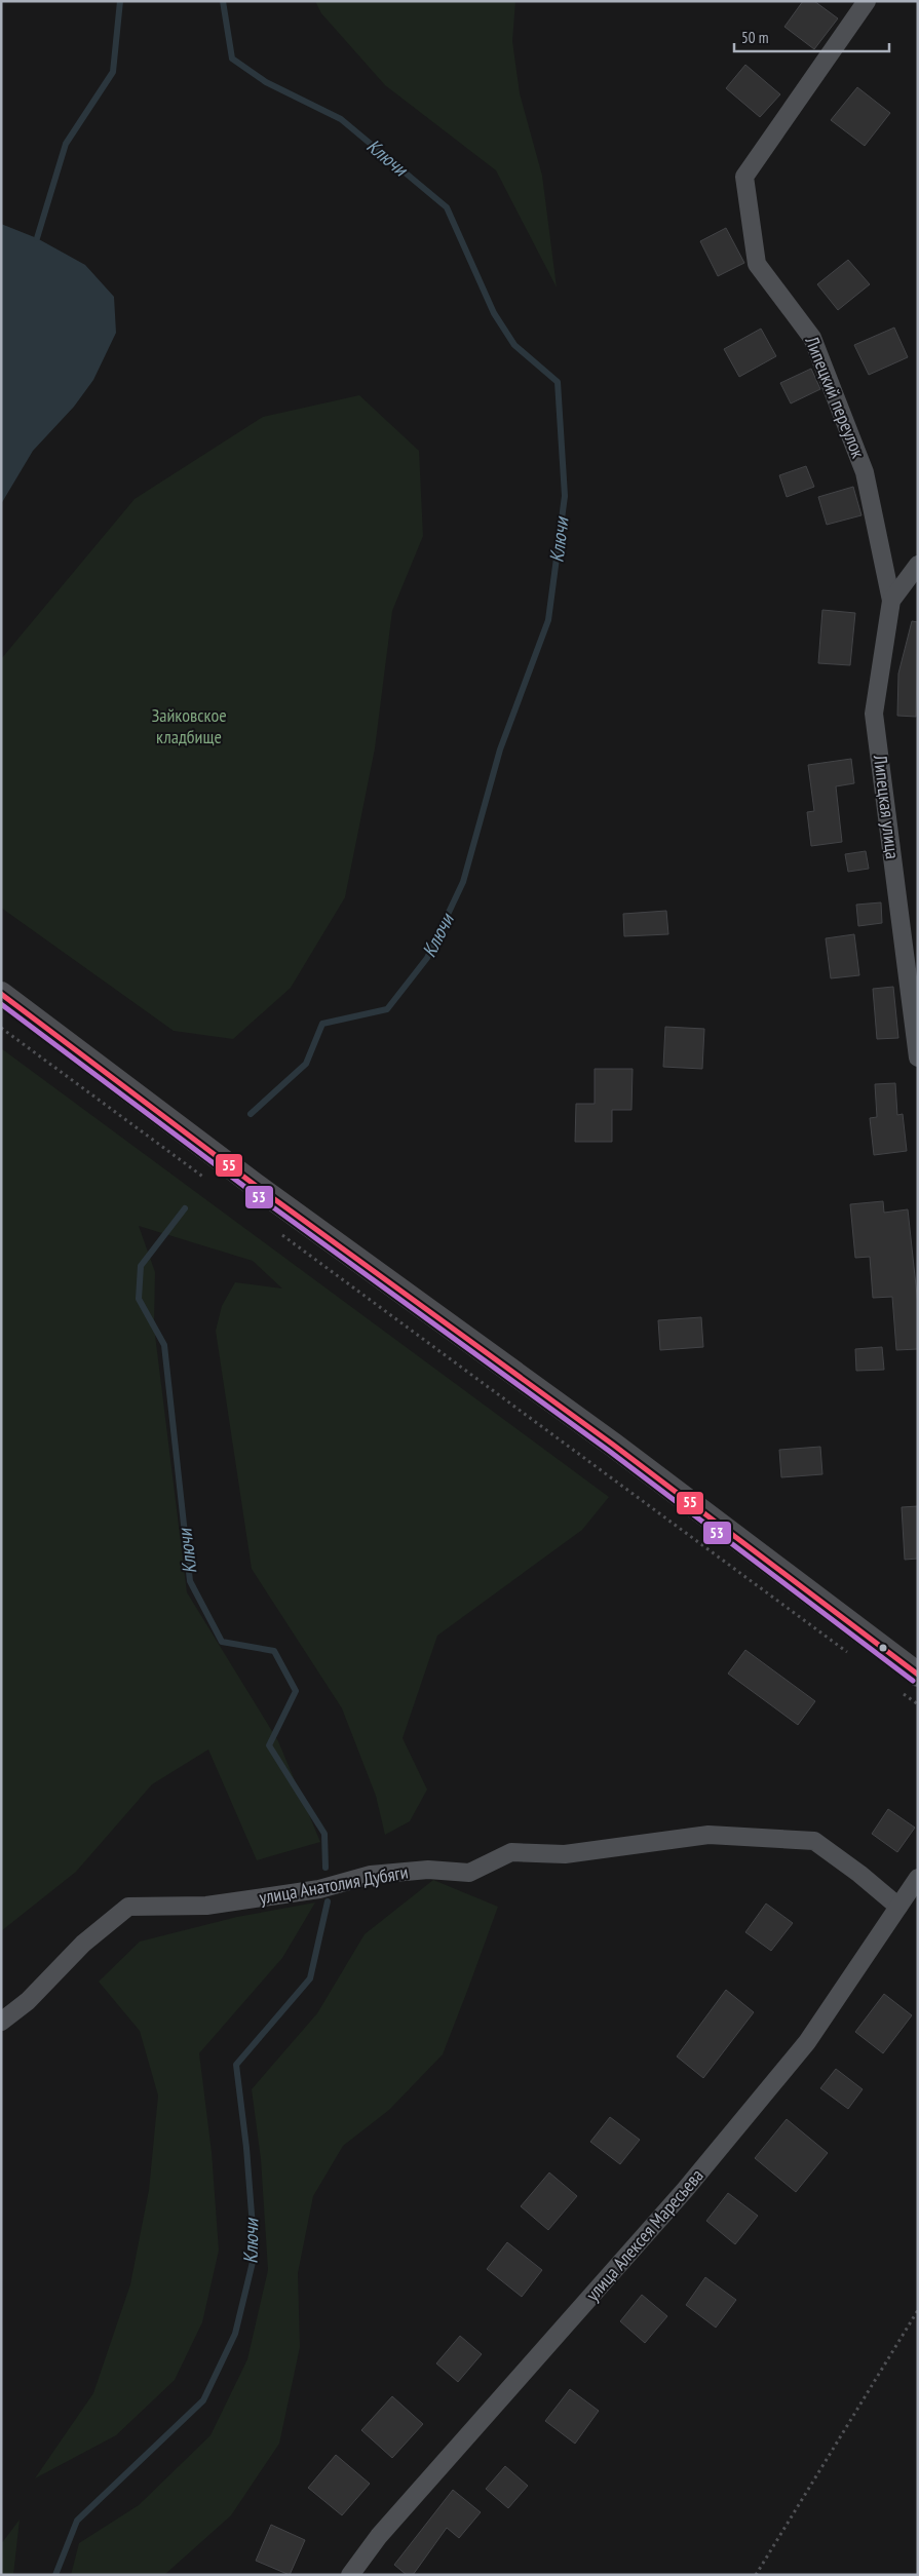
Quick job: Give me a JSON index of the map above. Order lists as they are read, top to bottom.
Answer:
{
  "streets": {
    "street": [
      "Липецкий переулок",
      "Липецкая улица",
      "улица Анатолия Дубяги",
      "улица Алексея Маресьева"
    ]
  },
  "crossings": [
    ["Липецкий переулок", "Липецкая улица"],
    ["улица Анатолия Дубяги", "улица Алексея Маресьева"]
  ],
  "water": ["Ключи"],
  "parks": ["Зайковское кладбище"],
  "lines": ["transit line 55", "transit line 53"],
  "scale_bar": "50 m"
}
